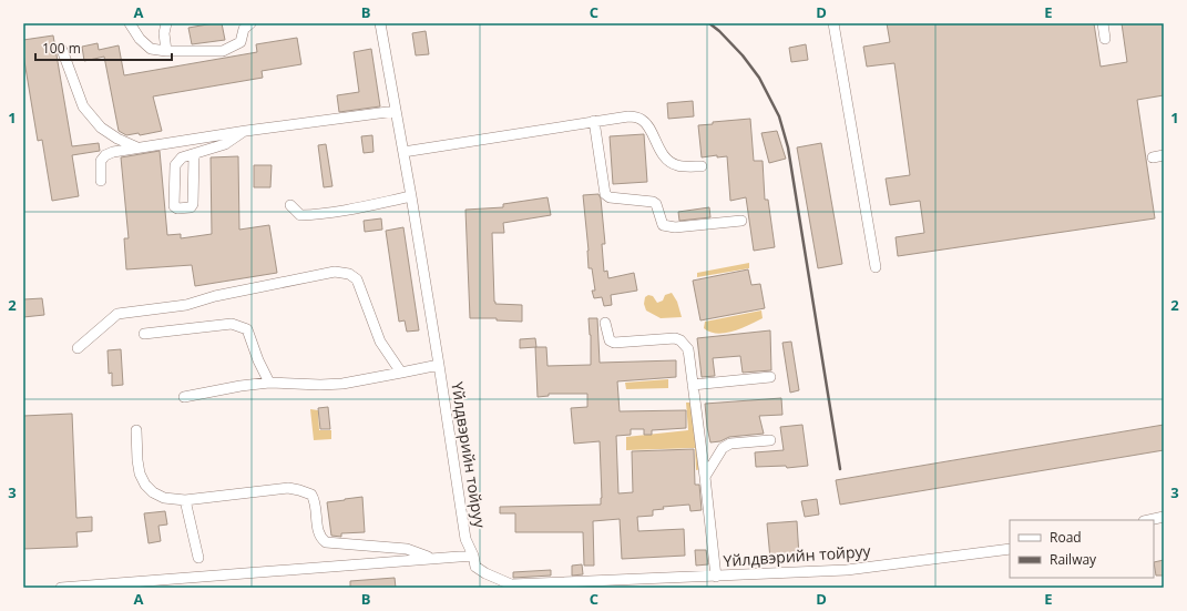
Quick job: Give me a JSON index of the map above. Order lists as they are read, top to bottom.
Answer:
{
  "streets": {
    "lane": ["Үйлдвэрийн тойруу"]
  },
  "legend": ["Road", "Railway"],
  "scale_bar": "100 m",
  "grid": {
    "columns": [
      "A",
      "B",
      "C",
      "D",
      "E"
    ],
    "rows": ["1", "2", "3"]
  }
}
